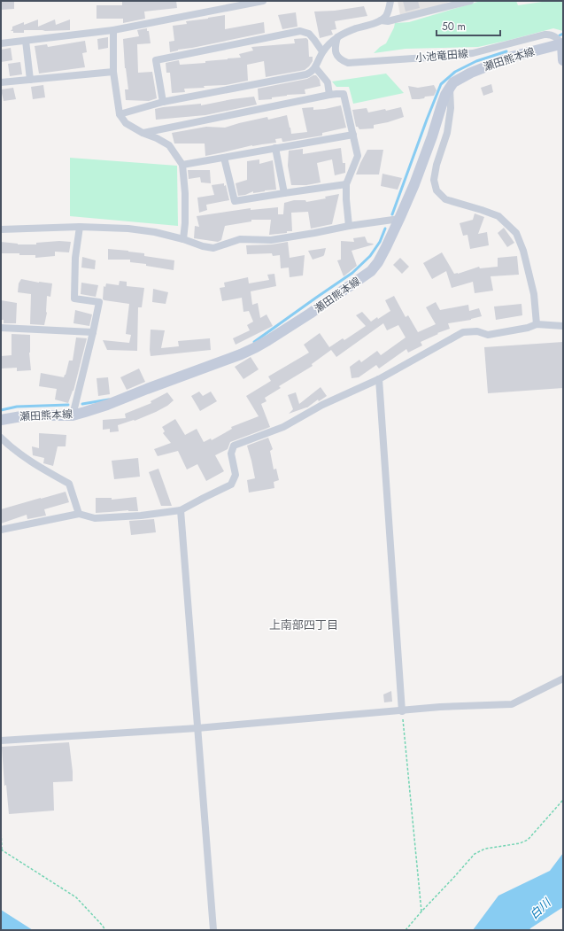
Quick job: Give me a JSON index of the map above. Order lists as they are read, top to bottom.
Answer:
{
  "streets": {
    "main road": ["瀬田熊本線"],
    "street": ["小池竜田線"]
  },
  "crossings": [
    ["小池竜田線", "瀬田熊本線"]
  ],
  "districts": ["上南部四丁目"],
  "water": ["白川"],
  "scale_bar": "50 m"
}
